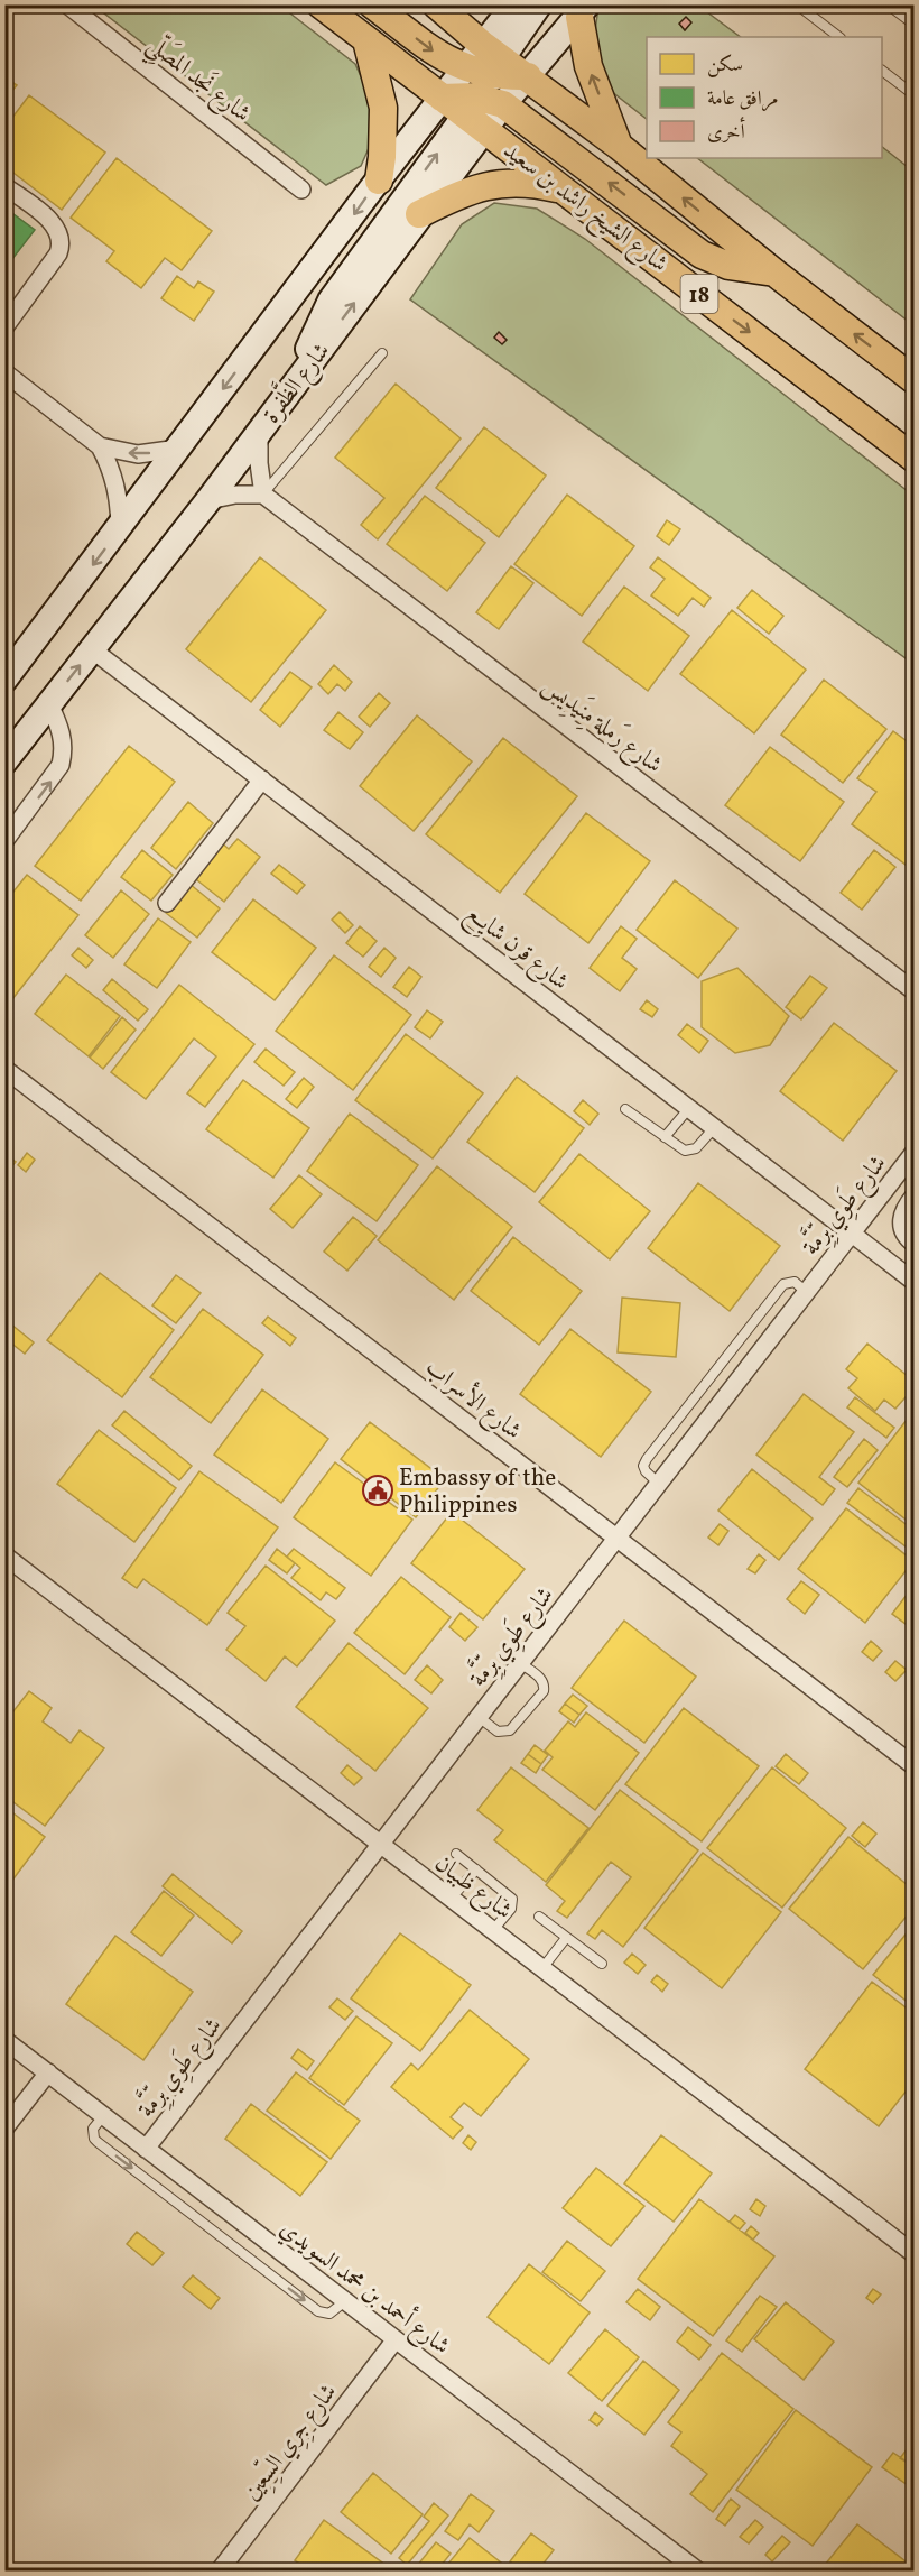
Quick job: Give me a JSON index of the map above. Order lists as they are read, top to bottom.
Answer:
{
  "streets": {
    "main road": ["شارع الشيخ راشد بن سعيد", "18", "شارع الظَّفرة"],
    "street": [
      "شارع نَجد المصَلِّي",
      "شارع رَملة مِنَيدِيس",
      "شارع قرن شايِع",
      "شارع طَوِي بِرِّمَّة",
      "شارع الأسراب",
      "شارع ظبيان",
      "شارع أحمد بن محمد السويدي",
      "شارع جِرِي السِّعِين"
    ]
  },
  "crossings": [
    ["شارع الشيخ راشد بن سعيد", "شارع الظَّفرة"],
    ["شارع الظَّفرة", "شارع قرن شايِع"],
    ["شارع قرن شايِع", "شارع طَوِي بِرِّمَّة"],
    ["شارع طَوِي بِرِّمَّة", "شارع الأسراب"],
    ["شارع طَوِي بِرِّمَّة", "شارع ظبيان"],
    ["شارع طَوِي بِرِّمَّة", "شارع أحمد بن محمد السويدي"],
    ["شارع أحمد بن محمد السويدي", "شارع جِرِي السِّعِين"]
  ],
  "places": {
    "public building": ["Embassy of the Philippines"]
  },
  "legend": ["سكن", "مرافق عامة", "أخرى"]
}
